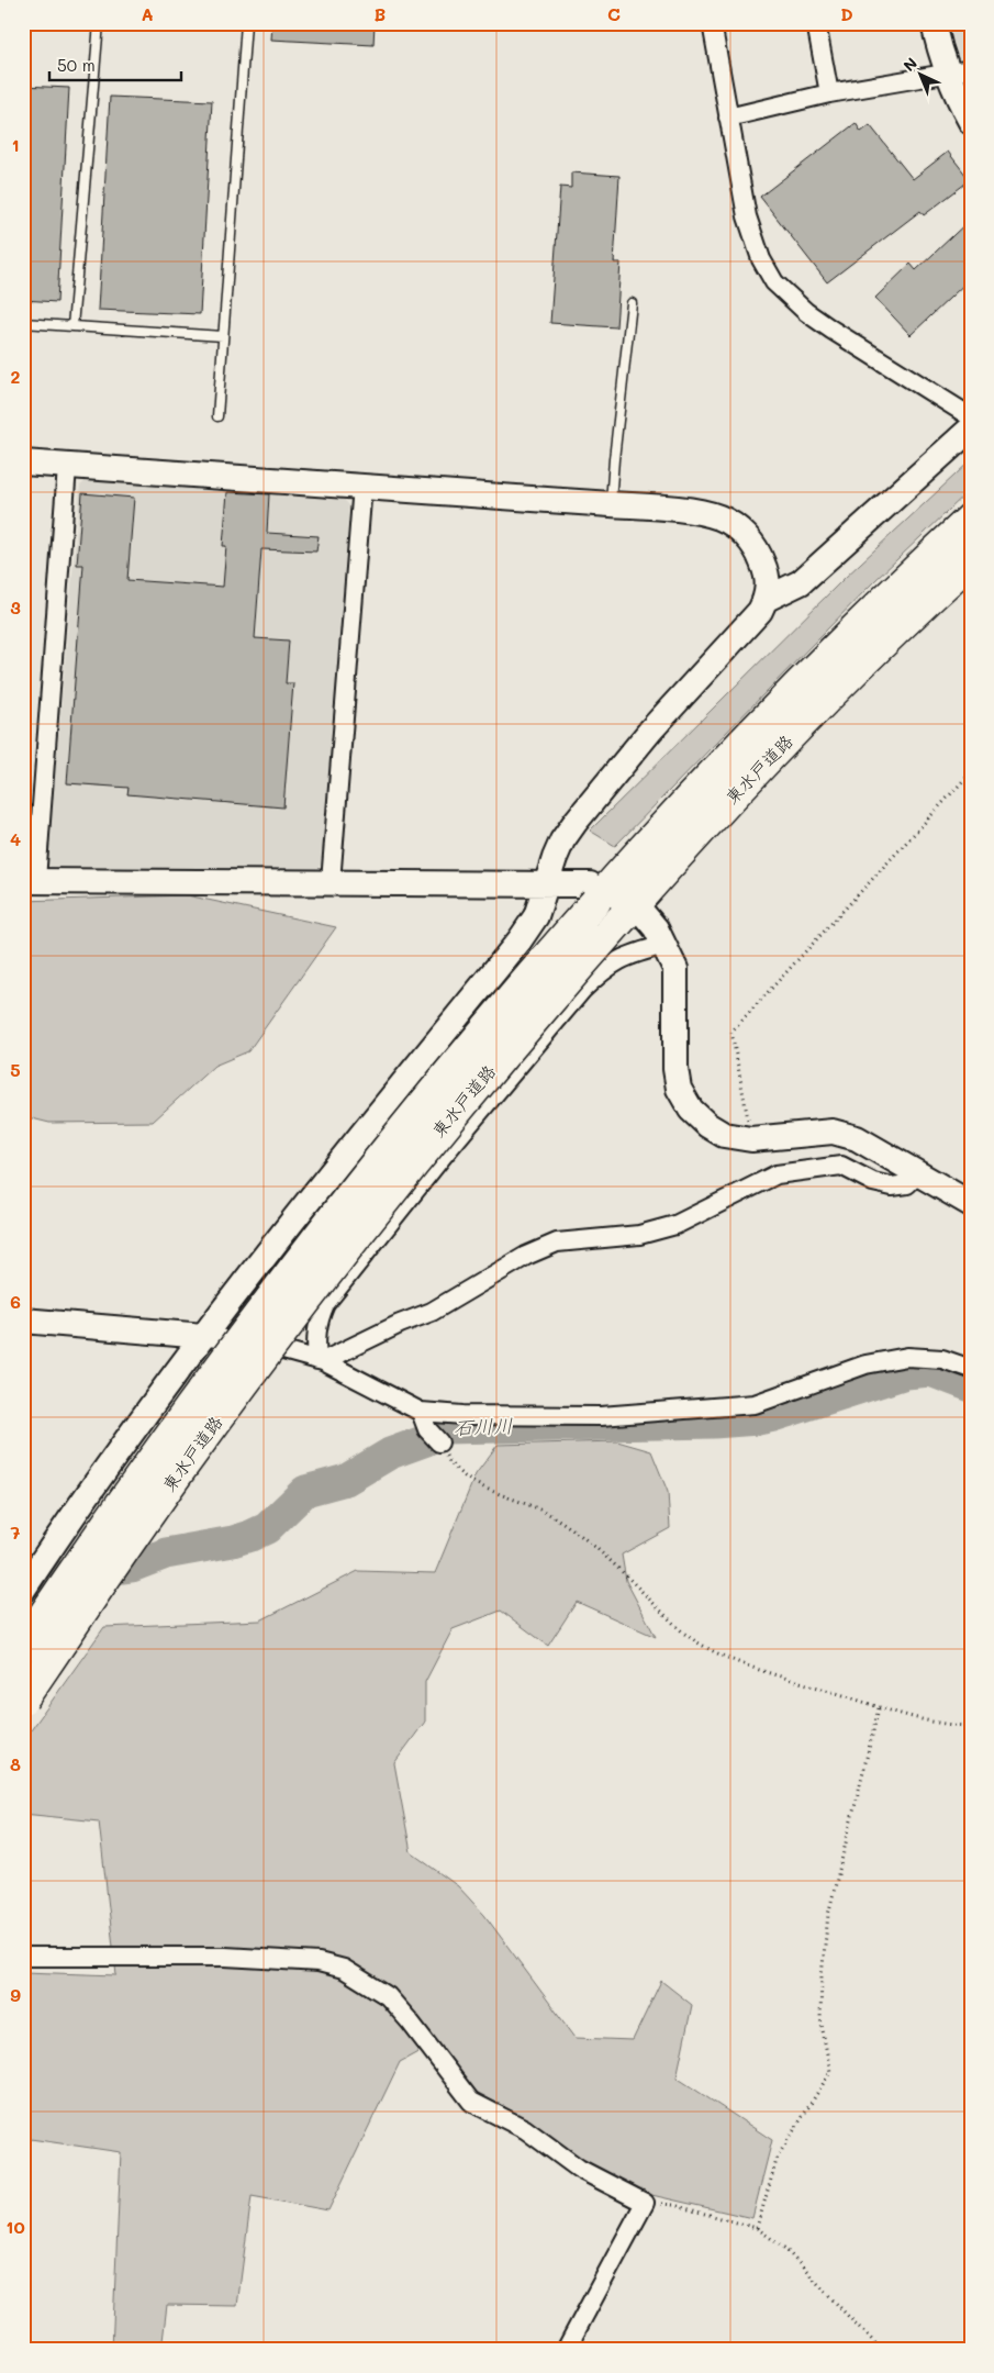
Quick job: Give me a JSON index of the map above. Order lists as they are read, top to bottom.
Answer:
{
  "streets": {
    "highway": ["東水戸道路"]
  },
  "water": ["石川川"],
  "scale_bar": "50 m",
  "north": "top left",
  "grid": {
    "columns": [
      "A",
      "B",
      "C",
      "D"
    ],
    "rows": [
      "1",
      "2",
      "3",
      "4",
      "5",
      "6",
      "7",
      "8",
      "9",
      "10"
    ]
  }
}
